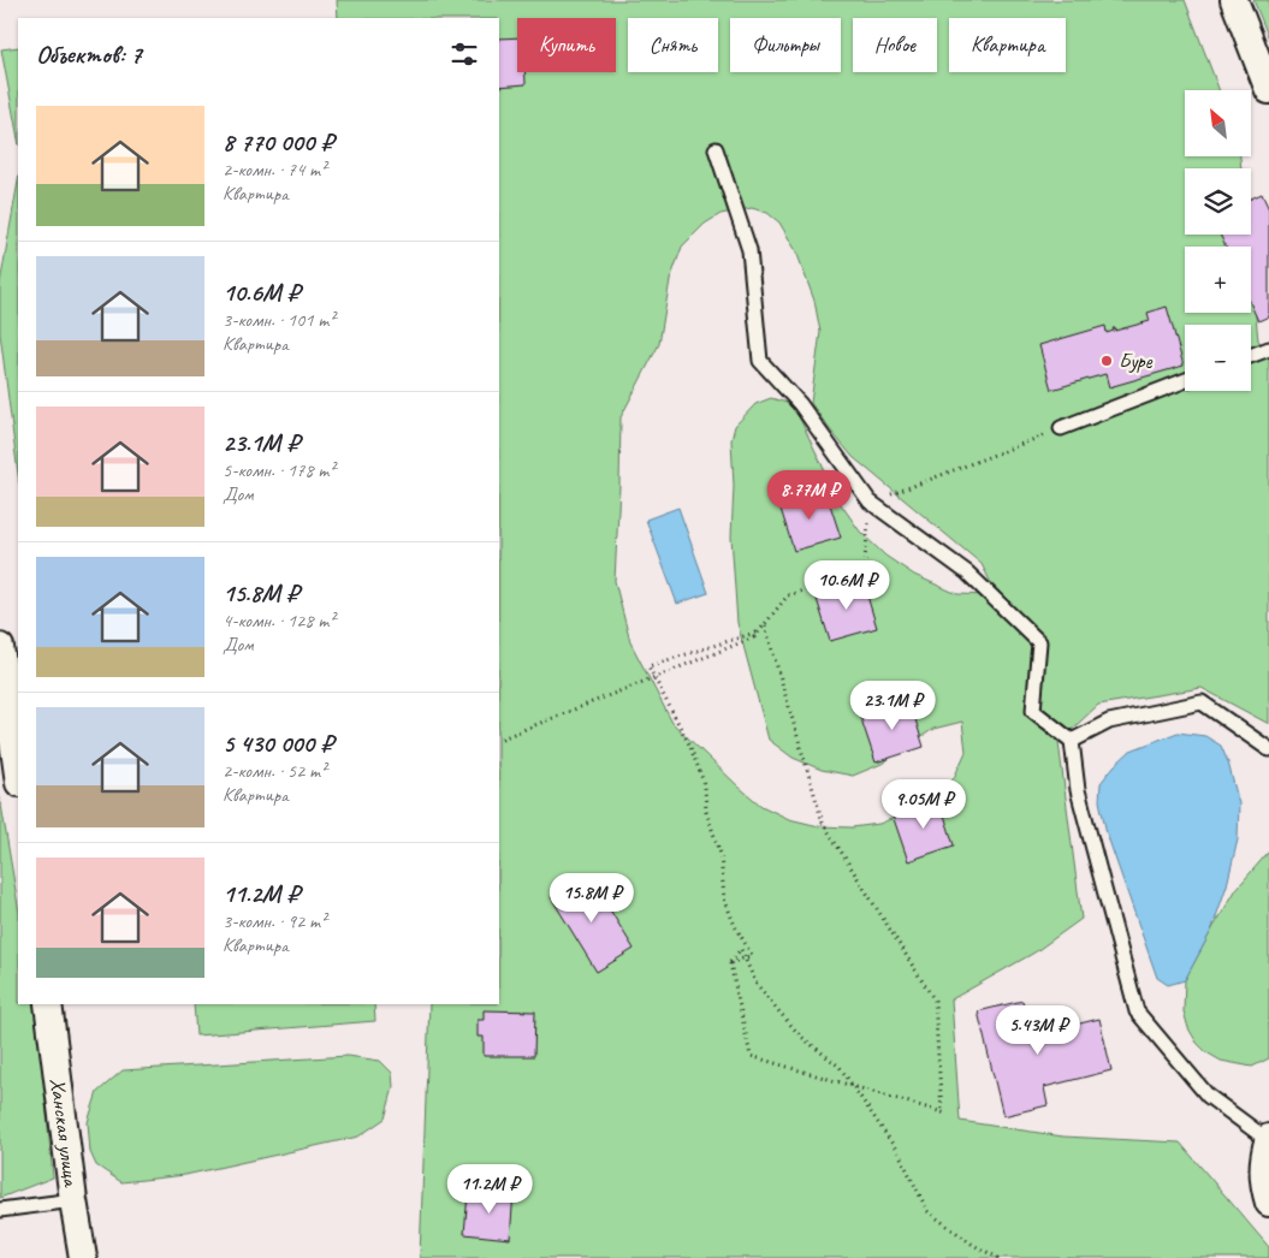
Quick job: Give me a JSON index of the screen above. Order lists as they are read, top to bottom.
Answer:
{
  "streets": {
    "street": ["Ханская улица"]
  },
  "places": ["Буре"],
  "north": "top left",
  "page": {
    "chip": [
      "Купить",
      "Снять",
      "Фильтры",
      "Новое",
      "Квартира"
    ],
    "heading": "Объектов: 7",
    "map_buttons": ["+", "−"],
    "list": [
      {
        "name": "8 770 000 ₽",
        "note": "2-комн. · 74 m² · Квартира"
      },
      {
        "name": "10.6M ₽",
        "note": "3-комн. · 101 m² · Квартира"
      },
      {
        "name": "23.1M ₽",
        "note": "5-комн. · 178 m² · Дом"
      },
      {
        "name": "15.8M ₽",
        "note": "4-комн. · 128 m² · Дом"
      },
      {
        "name": "5 430 000 ₽",
        "note": "2-комн. · 52 m² · Квартира"
      },
      {
        "name": "11.2M ₽",
        "note": "3-комн. · 92 m² · Квартира"
      }
    ],
    "price": [
      "8.77M ₽",
      "10.6M ₽",
      "23.1M ₽",
      "9.05M ₽",
      "15.8M ₽",
      "5.43M ₽",
      "11.2M ₽"
    ]
  }
}
